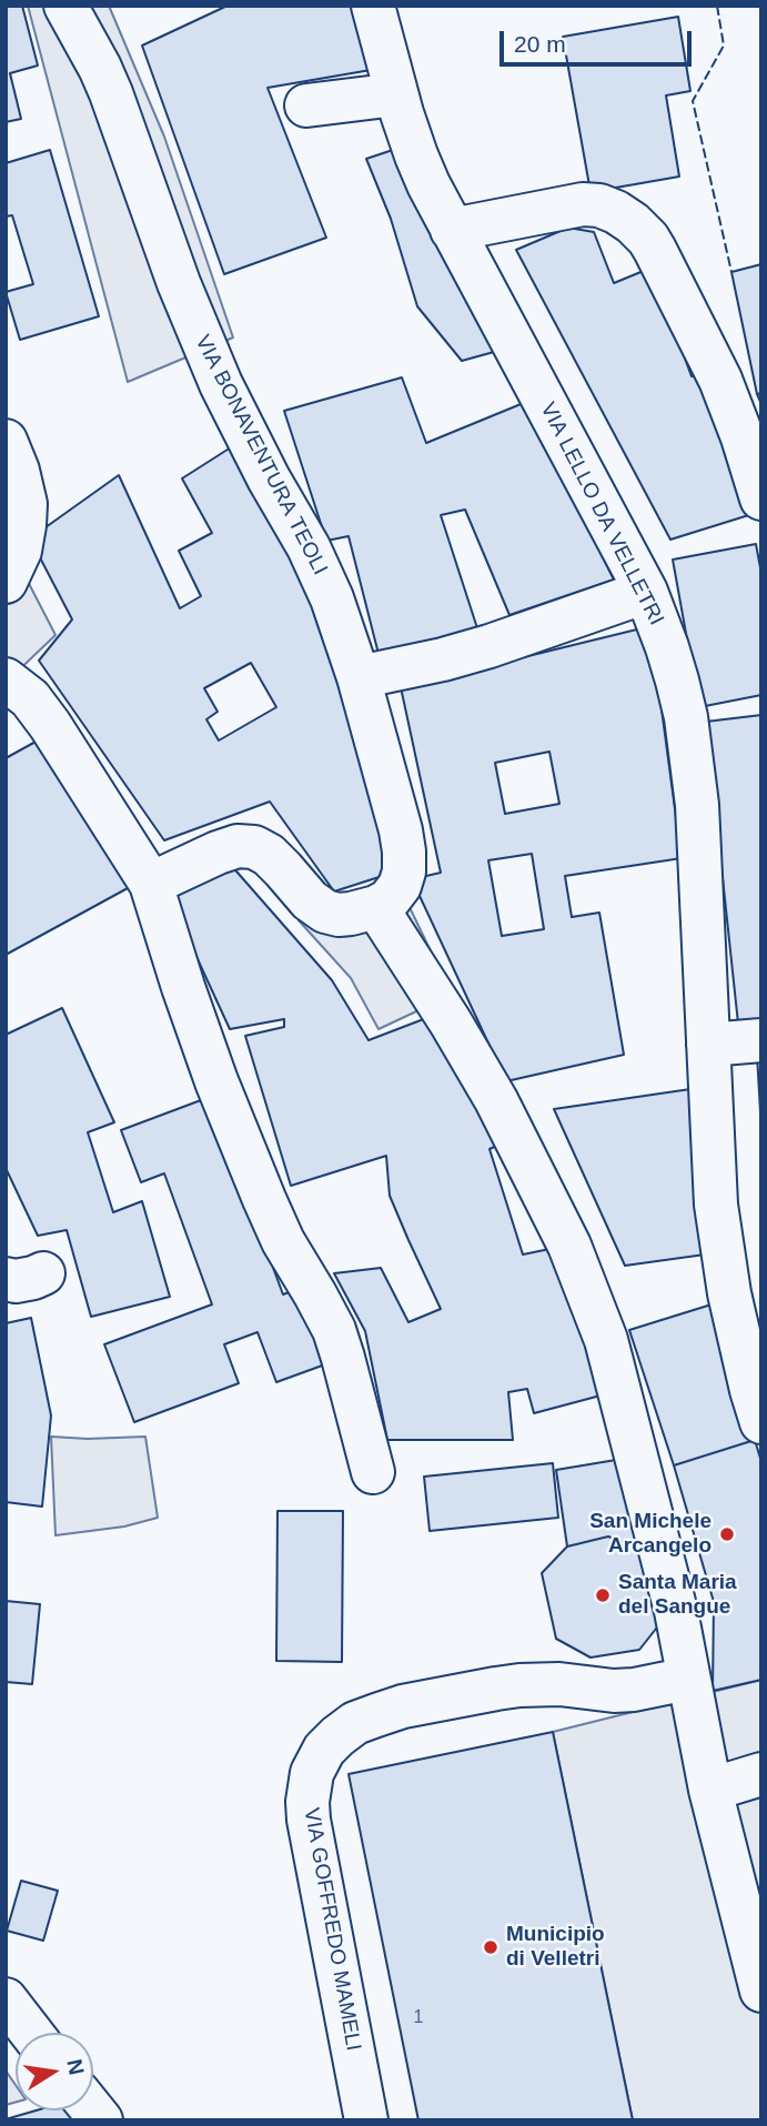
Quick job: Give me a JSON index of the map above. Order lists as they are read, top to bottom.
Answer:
{
  "streets": {
    "street": ["VIA BONAVENTURA TEOLI", "VIA LELLO DA VELLETRI", "VIA GOFFREDO MAMELI"]
  },
  "places": ["San Michele Arcangelo", "Santa Maria del Sangue", "Municipio di Velletri"],
  "house_numbers": ["1"],
  "scale_bar": "20 m",
  "north": "right"
}
